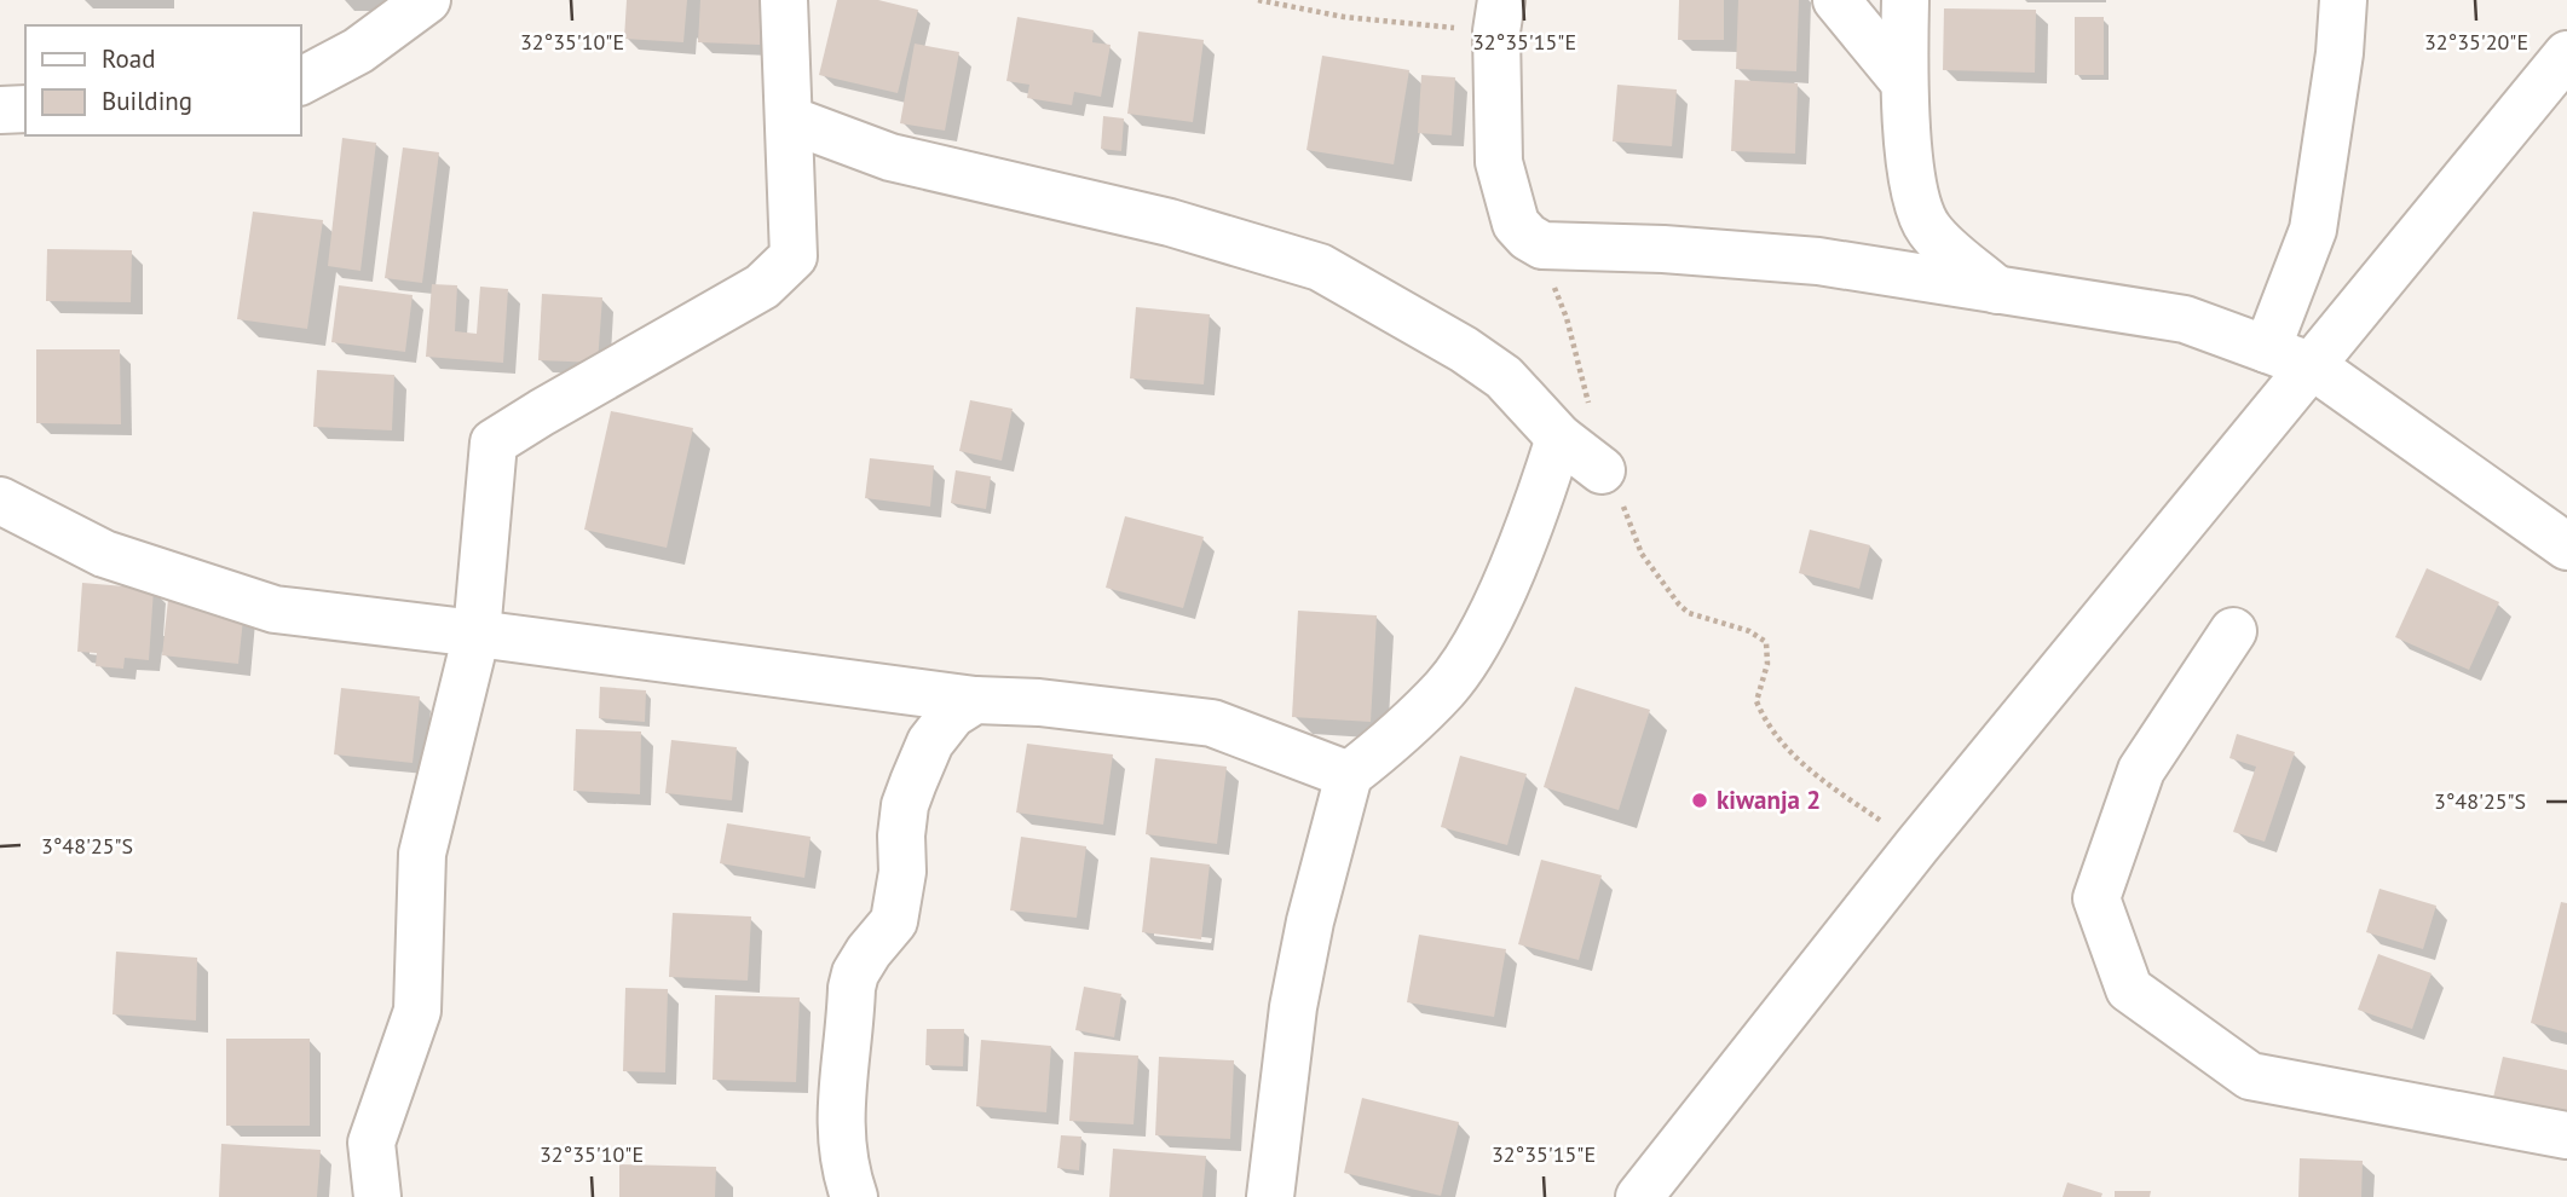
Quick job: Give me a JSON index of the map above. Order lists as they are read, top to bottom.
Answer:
{
  "places": ["kiwanja 2"],
  "legend": ["Road", "Building"],
  "coordinates": [
    "32°35'10\"E",
    "32°35'15\"E",
    "32°35'20\"E",
    "3°48'25\"S"
  ]
}
